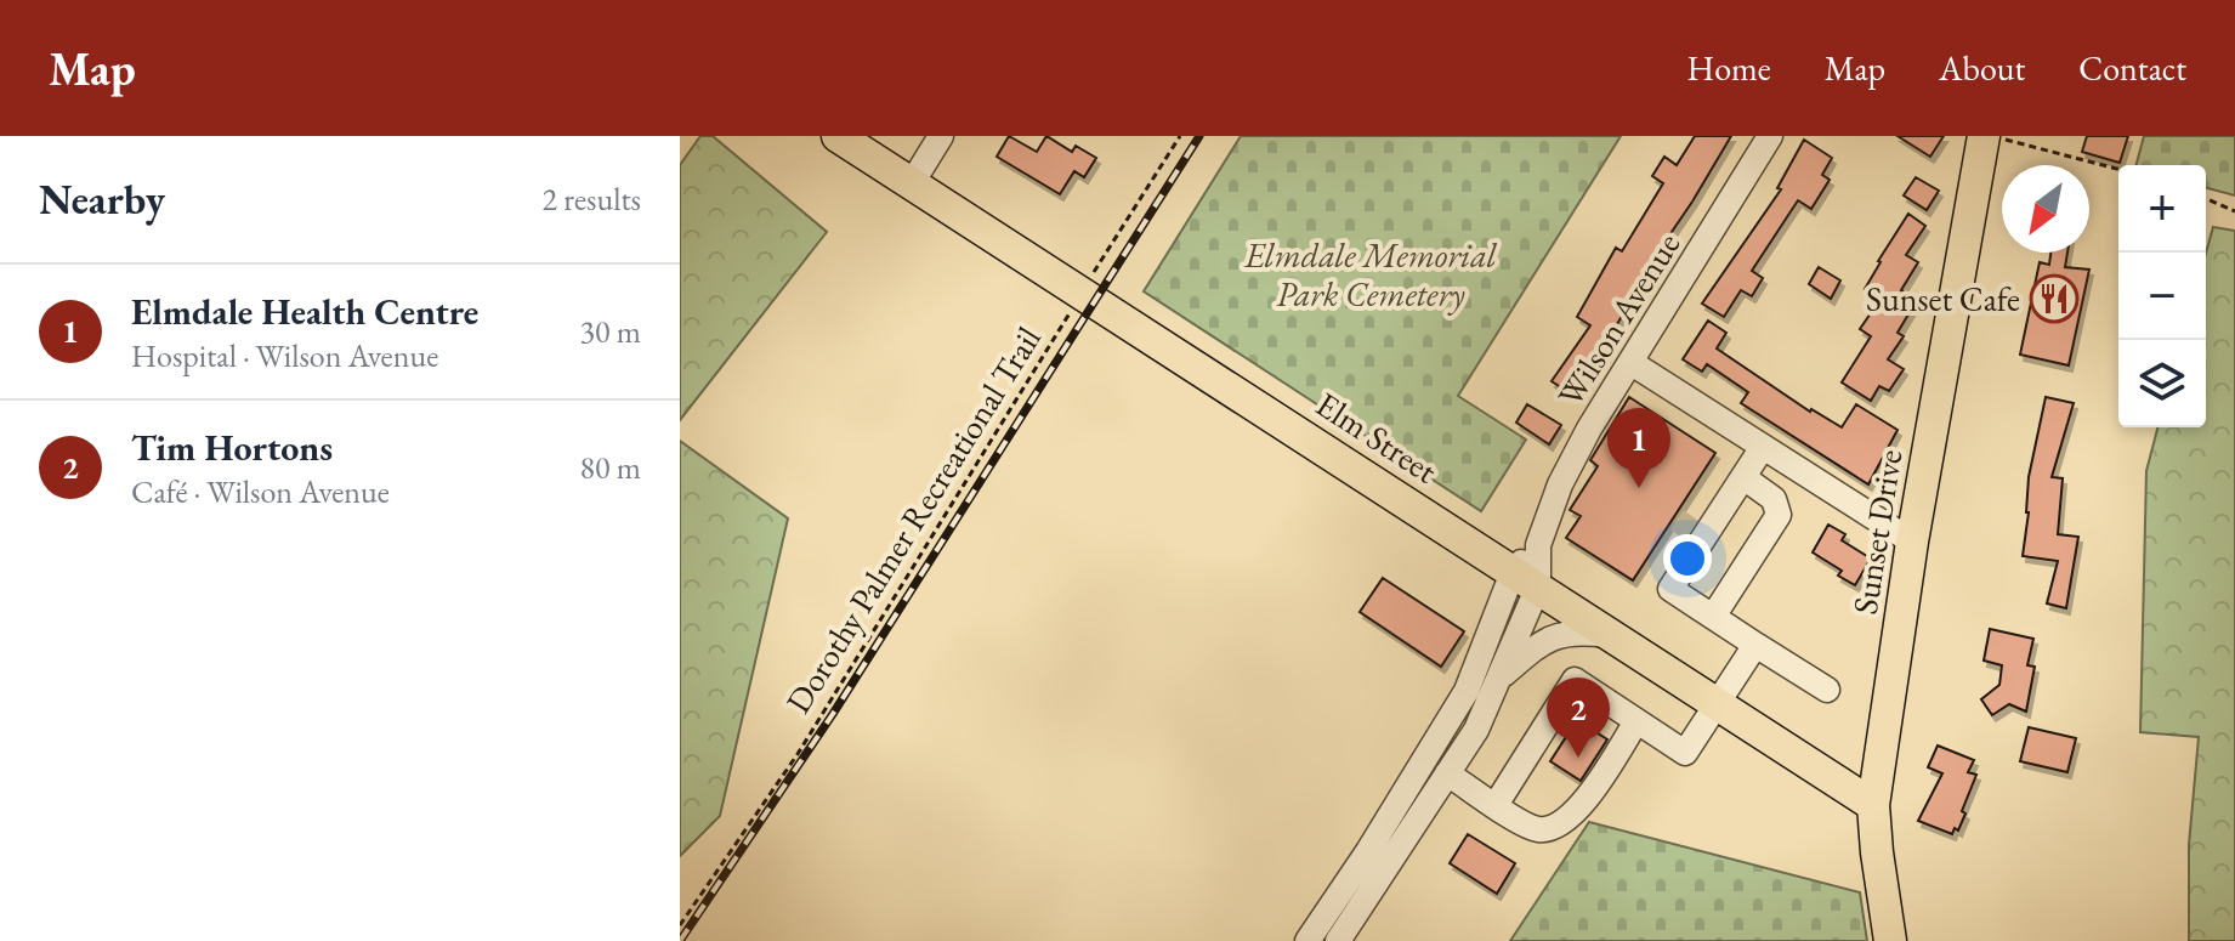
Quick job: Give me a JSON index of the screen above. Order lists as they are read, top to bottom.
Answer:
{
  "streets": {
    "main road": ["Elm Street", "Sunset Drive"],
    "street": ["Wilson Avenue"],
    "path": ["Dorothy Palmer Recreational Trail"]
  },
  "crossings": [
    ["Wilson Avenue", "Elm Street"],
    ["Elm Street", "Dorothy Palmer Recreational Trail"],
    ["Elm Street", "Sunset Drive"]
  ],
  "parks": ["Elmdale Memorial Park Cemetery"],
  "places": {
    "restaurant": ["Sunset Cafe"]
  },
  "north": "bottom left",
  "page": {
    "header": "Map",
    "nav": [
      "Home",
      "Map",
      "About",
      "Contact"
    ],
    "heading": ["Nearby", "2 results"],
    "map_buttons": ["+", "−"],
    "list": [
      {
        "mark": "1",
        "name": "Elmdale Health Centre",
        "note": "Hospital · Wilson Avenue",
        "value": "30 m"
      },
      {
        "mark": "2",
        "name": "Tim Hortons",
        "note": "Café · Wilson Avenue",
        "value": "80 m"
      }
    ],
    "pins": ["1", "2"]
  }
}
